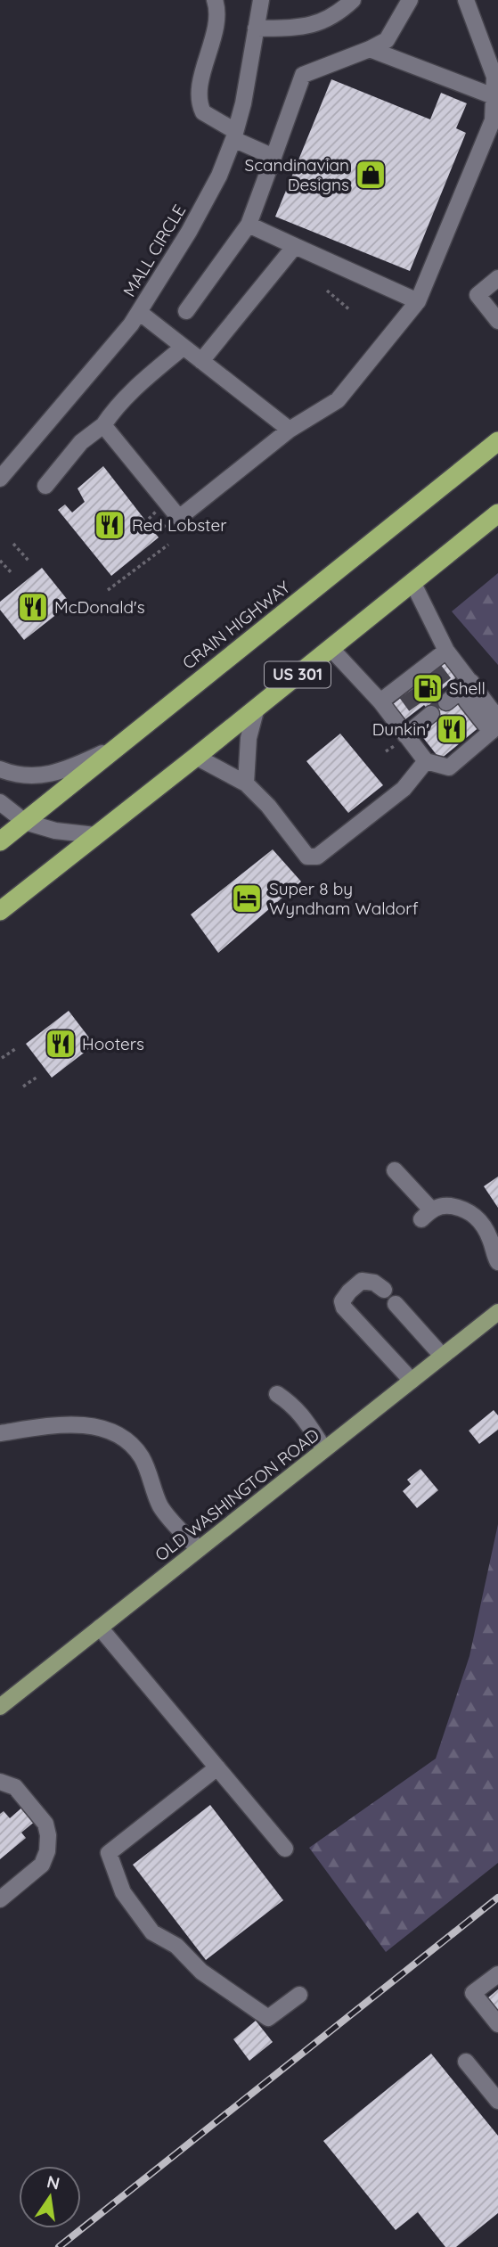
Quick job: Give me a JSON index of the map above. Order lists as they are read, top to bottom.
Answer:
{
  "streets": {
    "highway": ["CRAIN HIGHWAY", "US 301"],
    "main road": ["OLD WASHINGTON ROAD"],
    "street": ["MALL CIRCLE"]
  },
  "places": {
    "shop": ["Scandinavian Designs"],
    "restaurant": [
      "Red Lobster",
      "McDonald's",
      "Dunkin'",
      "Hooters"
    ],
    "fuel station": ["Shell"],
    "hotel": ["Super 8 by Wyndham Waldorf"]
  },
  "north": "top"
}
